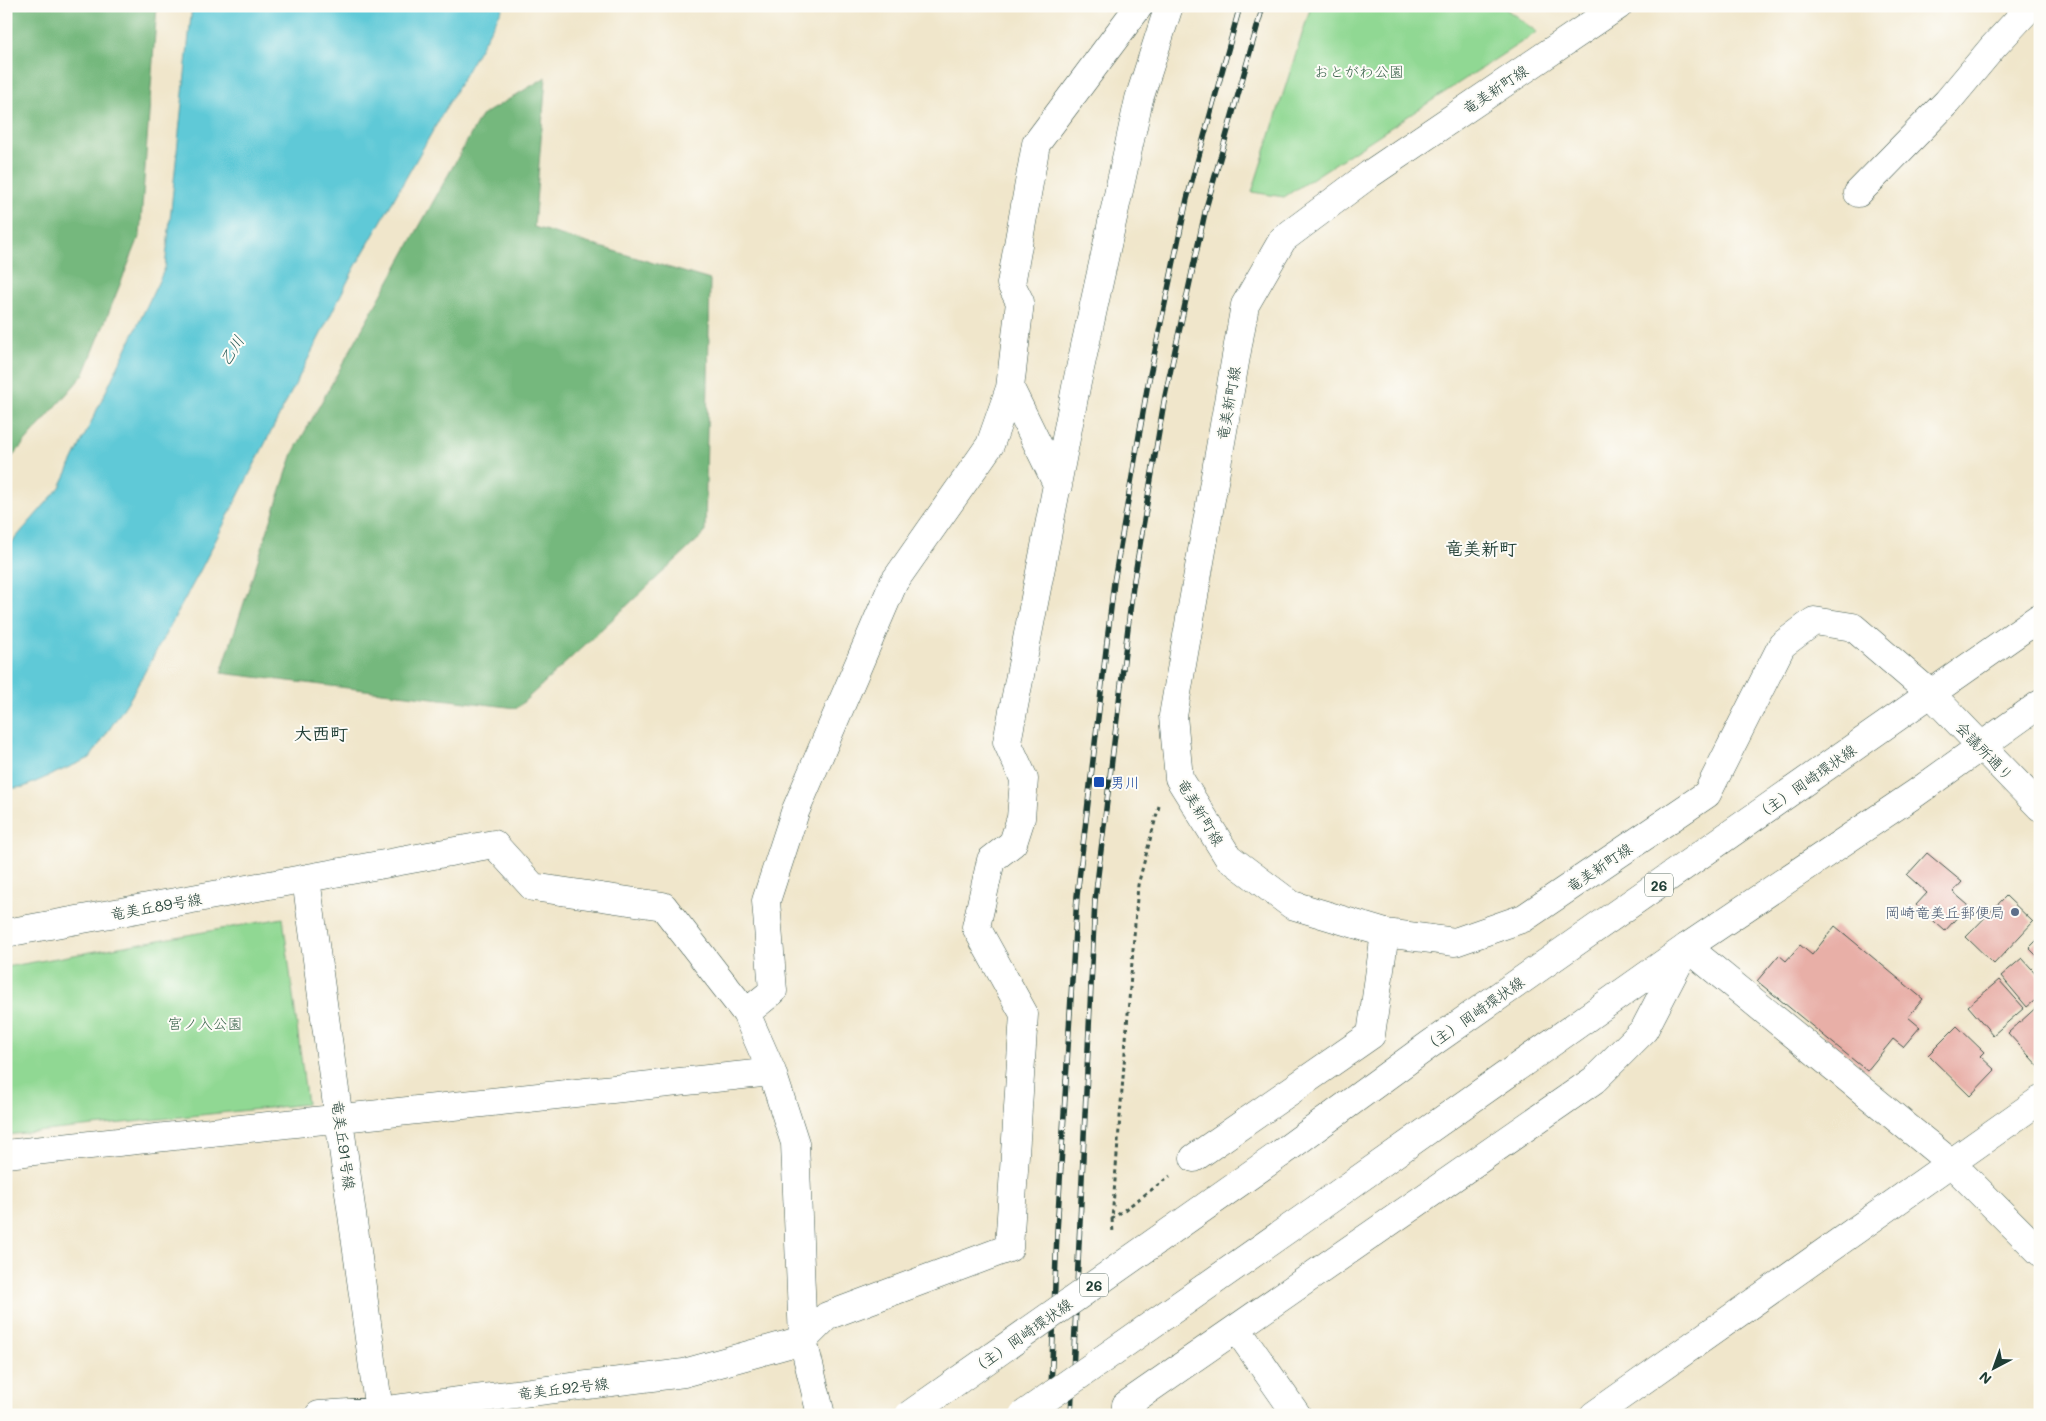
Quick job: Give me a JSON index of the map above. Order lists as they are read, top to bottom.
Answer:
{
  "streets": {
    "street": [
      "竜美新町線",
      "会議所通り",
      "（主）岡崎環状線",
      "26",
      "竜美丘89号線",
      "竜美丘91号線",
      "竜美丘92号線"
    ]
  },
  "crossings": [
    ["竜美新町線", "会議所通り"],
    ["竜美新町線", "（主）岡崎環状線"],
    ["会議所通り", "（主）岡崎環状線"],
    ["竜美丘89号線", "竜美丘91号線"],
    ["竜美丘91号線", "竜美丘92号線"]
  ],
  "districts": ["竜美新町", "大西町"],
  "water": ["乙川"],
  "parks": ["おとがわ公園", "宮ノ入公園"],
  "places": {
    "transit": ["男川"],
    "other": ["岡崎竜美丘郵便局"]
  },
  "north": "bottom left"
}
